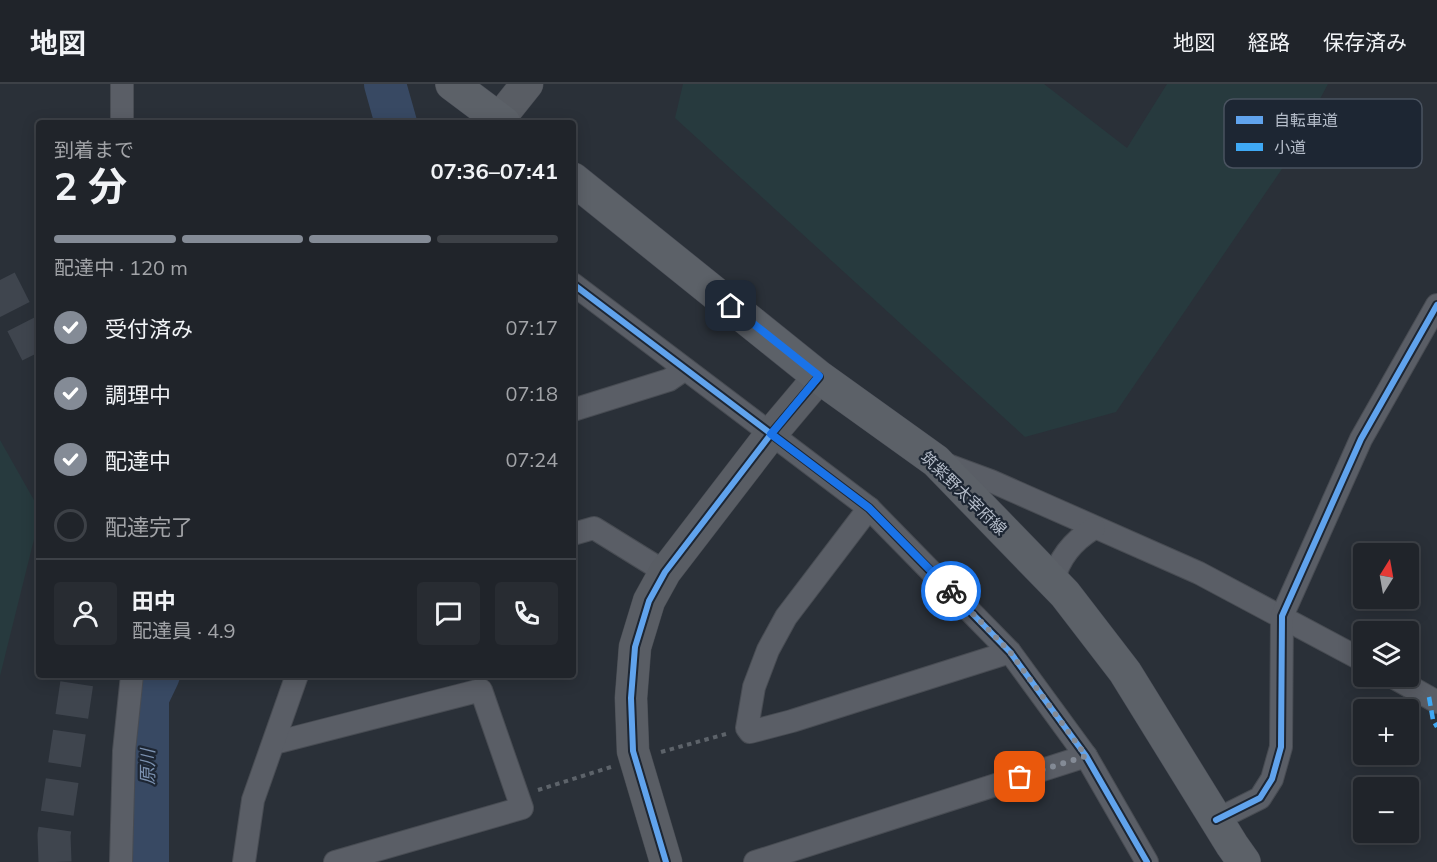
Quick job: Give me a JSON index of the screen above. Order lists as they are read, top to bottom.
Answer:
{
  "streets": {
    "main road": ["筑紫野太宰府線"]
  },
  "water": ["原川"],
  "legend": ["自転車道", "小道"],
  "north": "top",
  "page": {
    "header": "地図",
    "nav": ["地図", "経路", "保存済み"],
    "heading": ["2 分", "到着まで", "07:36–07:41"],
    "panel": ["田中", "配達員 · 4.9"],
    "bar": "配達中 · 120 m",
    "list": [
      ["受付済み", "07:17"],
      ["調理中", "07:18"],
      ["配達中", "07:24"],
      "配達完了"
    ],
    "map_buttons": ["+", "−"]
  }
}
